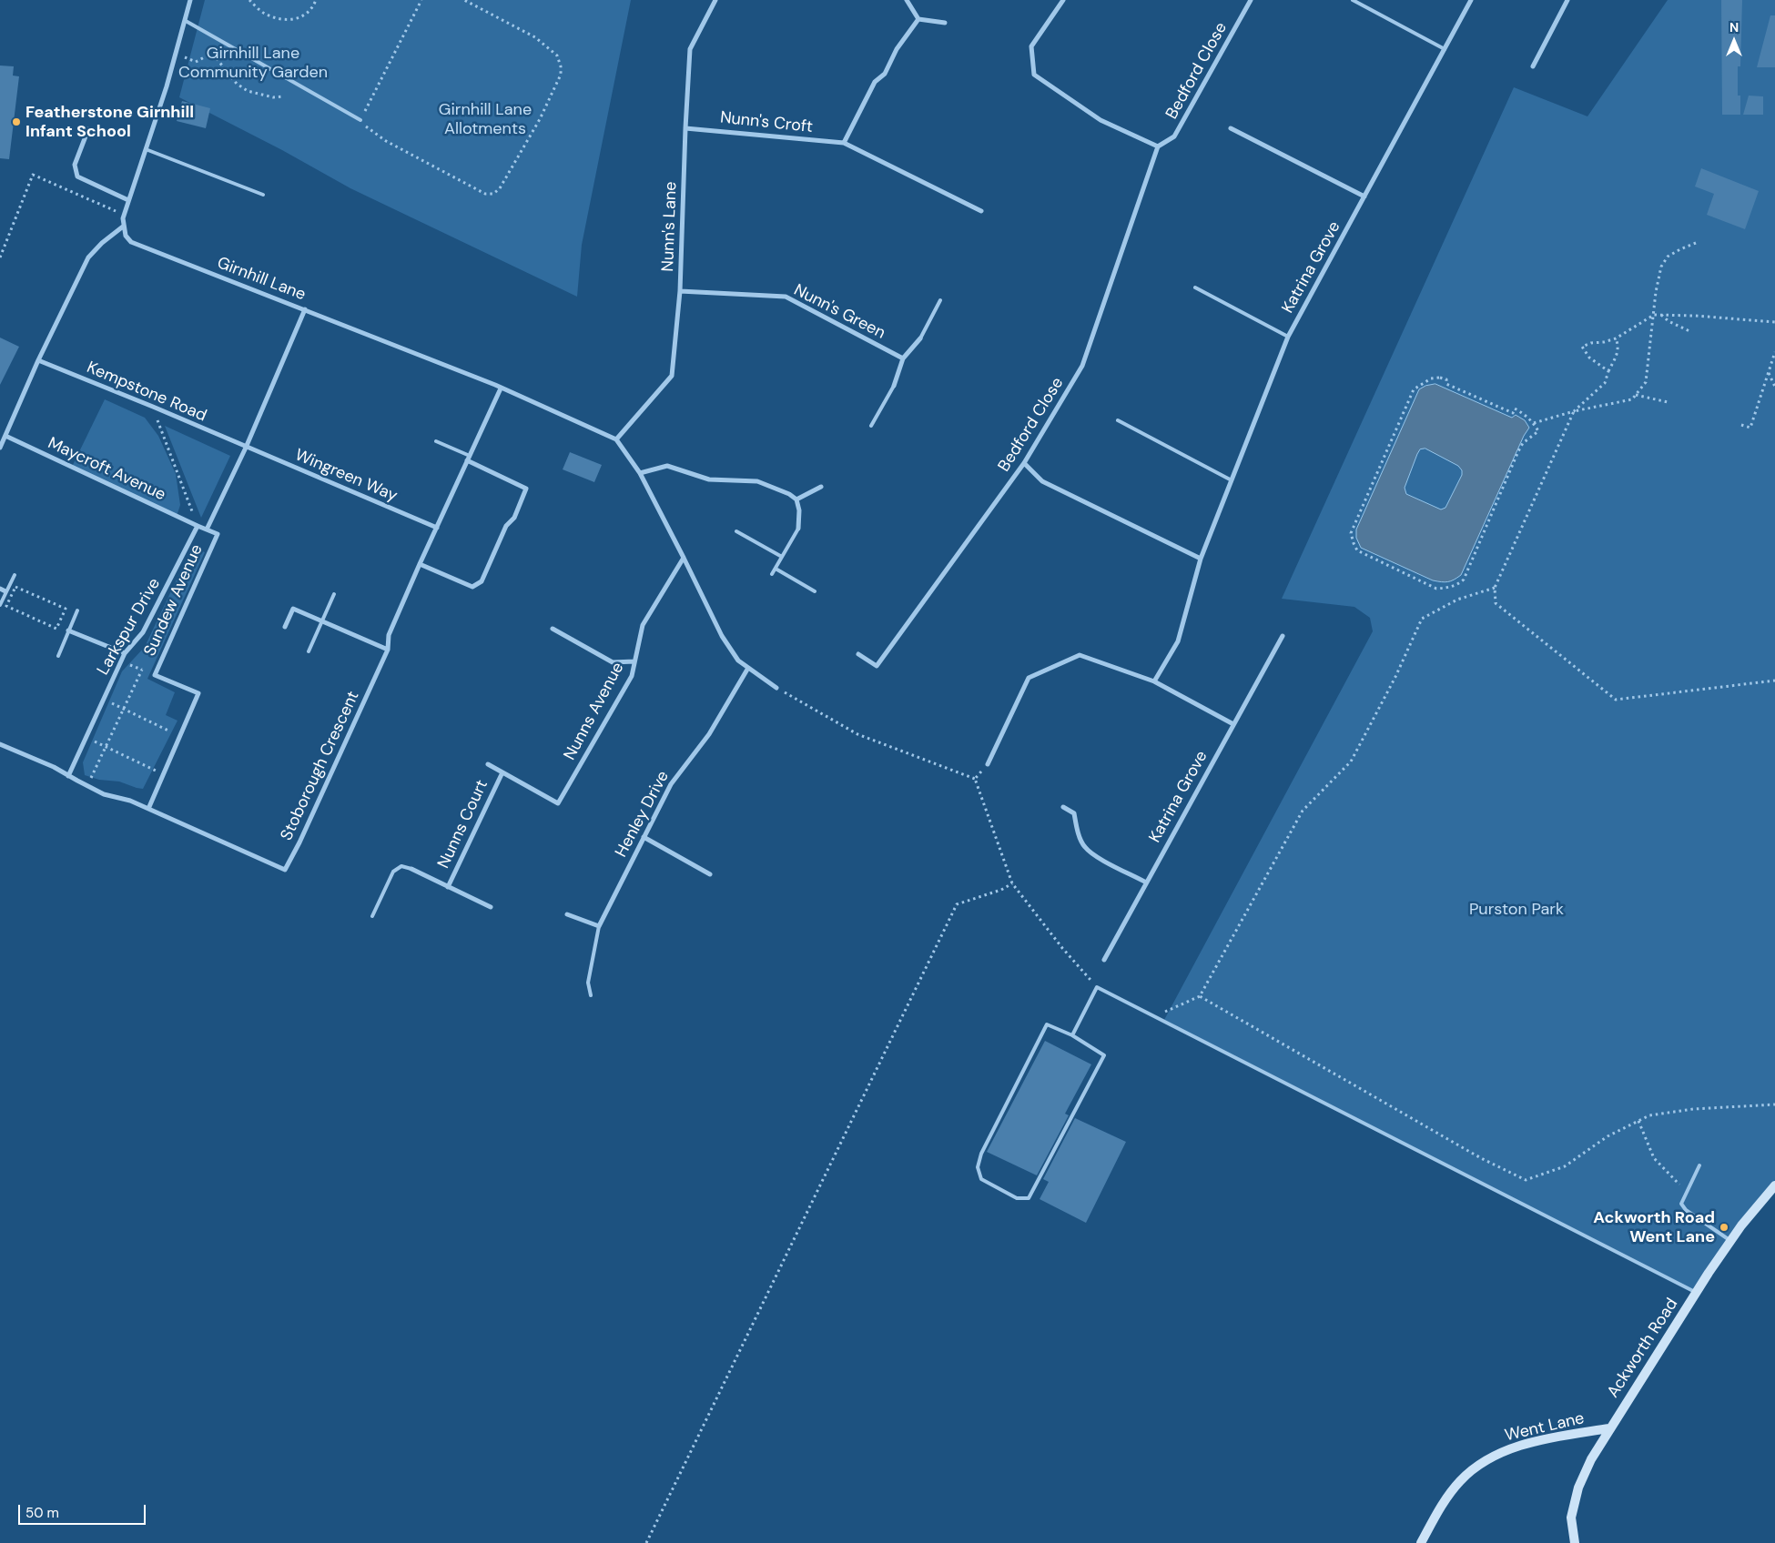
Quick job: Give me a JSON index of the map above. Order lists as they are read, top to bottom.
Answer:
{
  "streets": {
    "main road": ["Ackworth Road", "Went Lane"],
    "street": [
      "Bedford Close",
      "Nunn's Croft",
      "Nunn's Lane",
      "Katrina Grove",
      "Girnhill Lane",
      "Nunn's Green",
      "Kempstone Road",
      "Maycroft Avenue",
      "Wingreen Way",
      "Sundew Avenue",
      "Larkspur Drive",
      "Nunns Avenue",
      "Stoborough Crescent",
      "Henley Drive",
      "Nunns Court"
    ]
  },
  "crossings": [
    ["Nunn's Croft", "Nunn's Lane"],
    ["Nunn's Lane", "Girnhill Lane"],
    ["Nunn's Lane", "Nunn's Green"],
    ["Girnhill Lane", "Sundew Avenue"],
    ["Girnhill Lane", "Stoborough Crescent"],
    ["Kempstone Road", "Wingreen Way"],
    ["Kempstone Road", "Sundew Avenue"],
    ["Maycroft Avenue", "Larkspur Drive"],
    ["Wingreen Way", "Sundew Avenue"],
    ["Wingreen Way", "Stoborough Crescent"],
    ["Sundew Avenue", "Stoborough Crescent"],
    ["Larkspur Drive", "Stoborough Crescent"],
    ["Nunns Avenue", "Nunns Court"],
    ["Ackworth Road", "Went Lane"]
  ],
  "parks": ["Girnhill Lane Community Garden", "Girnhill Lane Allotments", "Purston Park"],
  "places": ["Featherstone Girnhill Infant School", "Ackworth Road Went Lane"],
  "scale_bar": "50 m",
  "north": "top"
}
